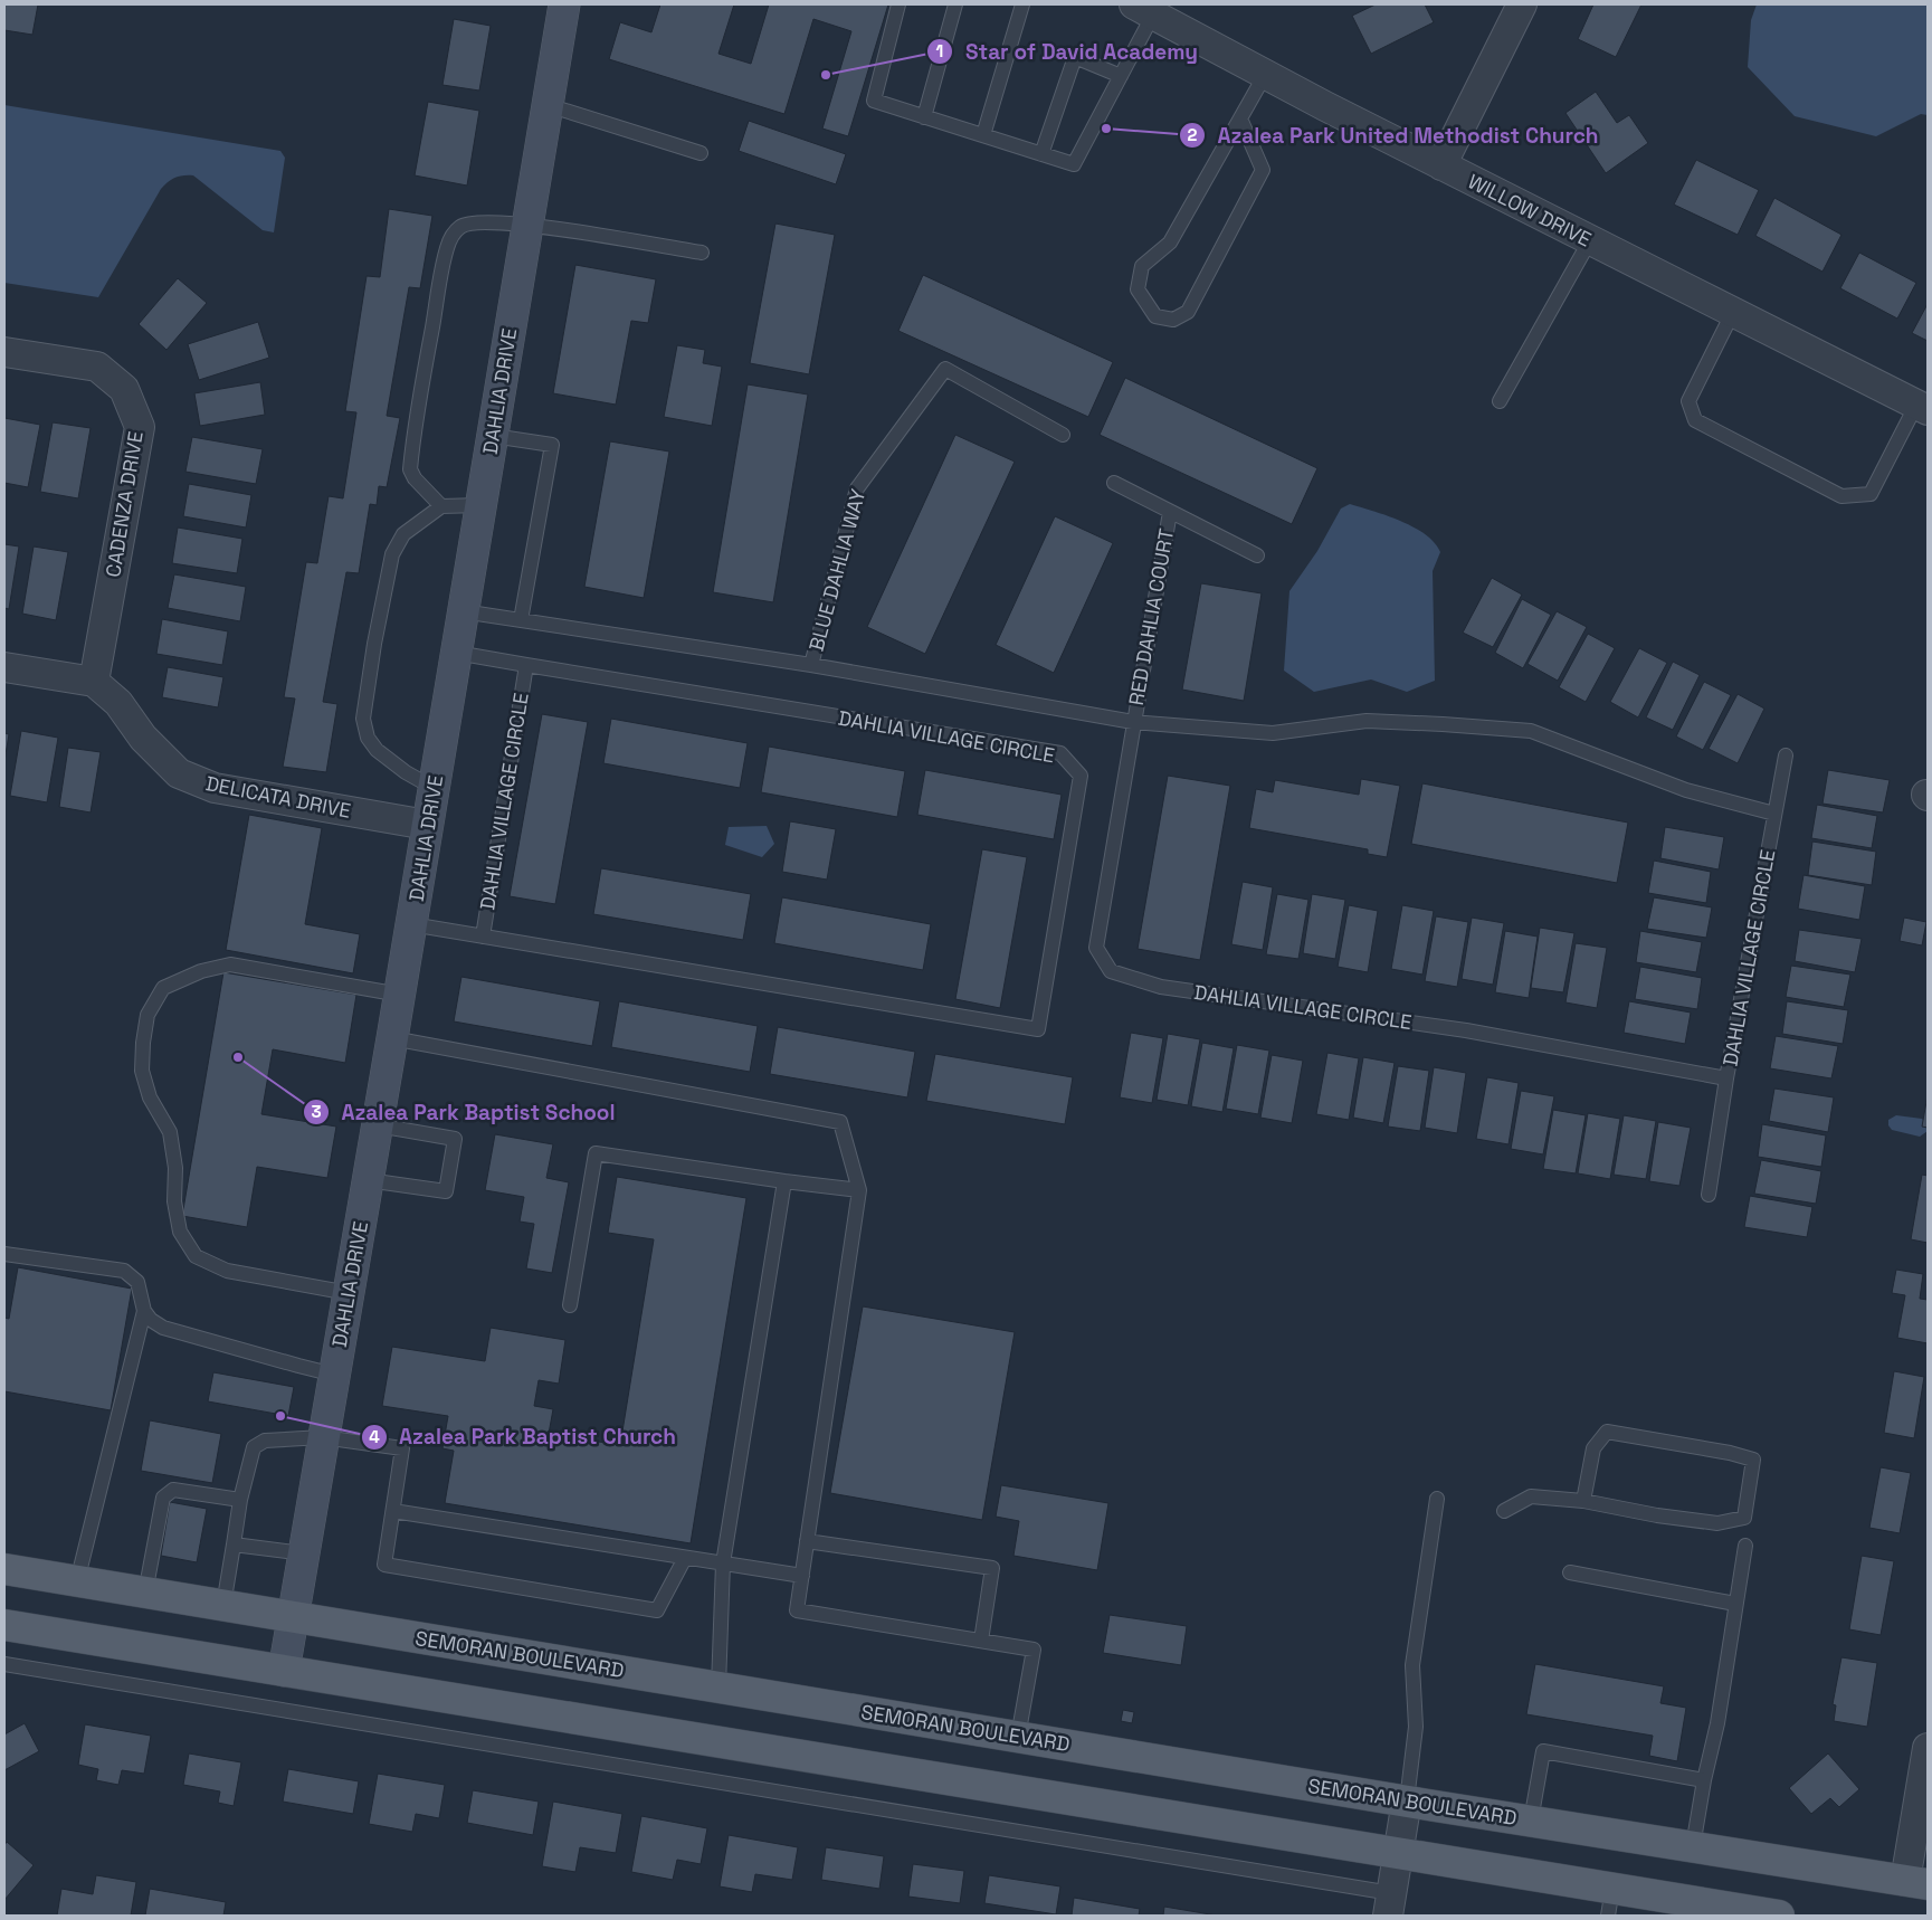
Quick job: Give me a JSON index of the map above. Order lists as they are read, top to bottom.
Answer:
{
  "streets": {
    "main road": ["SEMORAN BOULEVARD"],
    "street": [
      "WILLOW DRIVE",
      "DAHLIA DRIVE",
      "CADENZA DRIVE",
      "DELICATA DRIVE"
    ],
    "lane": ["BLUE DAHLIA WAY", "RED DAHLIA COURT", "DAHLIA VILLAGE CIRCLE"]
  },
  "crossings": [
    ["DAHLIA DRIVE", "DAHLIA VILLAGE CIRCLE"],
    ["DAHLIA DRIVE", "DELICATA DRIVE"],
    ["DAHLIA DRIVE", "SEMORAN BOULEVARD"],
    ["CADENZA DRIVE", "DELICATA DRIVE"],
    ["RED DAHLIA COURT", "DAHLIA VILLAGE CIRCLE"]
  ],
  "places": [
    "Star of David Academy",
    "Azalea Park United Methodist Church",
    "Azalea Park Baptist School",
    "Azalea Park Baptist Church"
  ]
}
